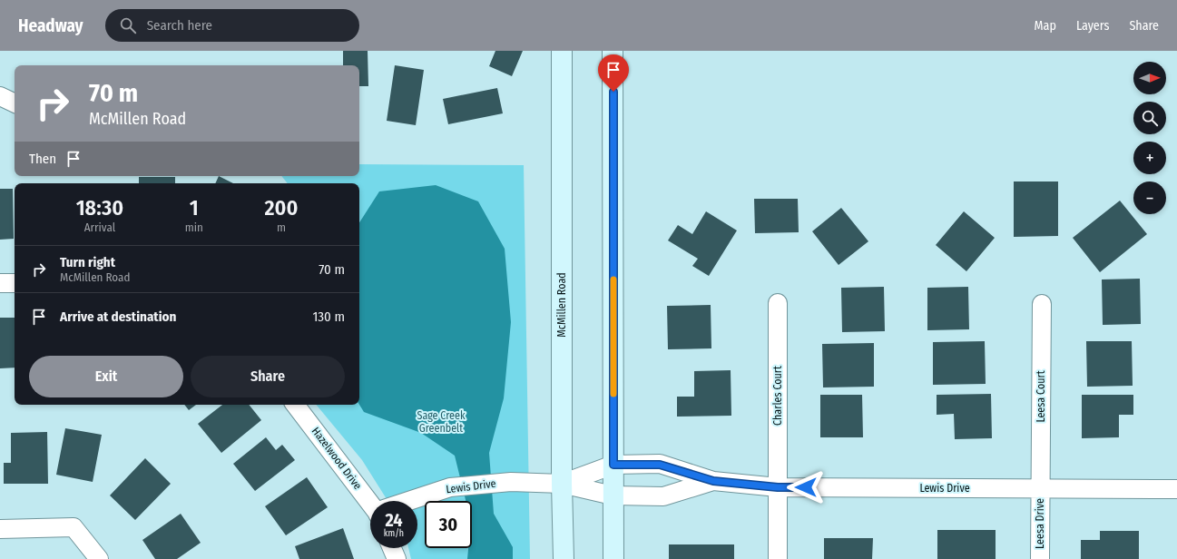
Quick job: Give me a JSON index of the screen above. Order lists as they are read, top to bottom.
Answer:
{
  "streets": {
    "main road": ["McMillen Road"],
    "street": [
      "Charles Court",
      "Leesa Court",
      "Hazelwood Drive",
      "Lewis Drive",
      "Leesa Drive"
    ]
  },
  "crossings": [
    ["McMillen Road", "Lewis Drive"],
    ["Charles Court", "Lewis Drive"],
    ["Leesa Court", "Lewis Drive"],
    ["Leesa Court", "Leesa Drive"],
    ["Lewis Drive", "Leesa Drive"]
  ],
  "parks": ["Sage Creek Greenbelt"],
  "north": "right",
  "page": {
    "header": "Headway",
    "search": "Search here",
    "nav": ["Map", "Layers", "Share"],
    "map_buttons": ["+", "−"],
    "turn": ["70 m", "McMillen Road"],
    "then": "Then",
    "eta": [
      "18:30",
      "Arrival",
      "1",
      "min",
      "200",
      "m"
    ],
    "list": [
      {
        "name": "Turn right",
        "note": "McMillen Road",
        "value": "70 m"
      },
      {
        "name": "Arrive at destination",
        "value": "130 m"
      }
    ],
    "buttons": ["Exit", "Share"],
    "speed": "24 km/h",
    "limit": "30"
  }
}
